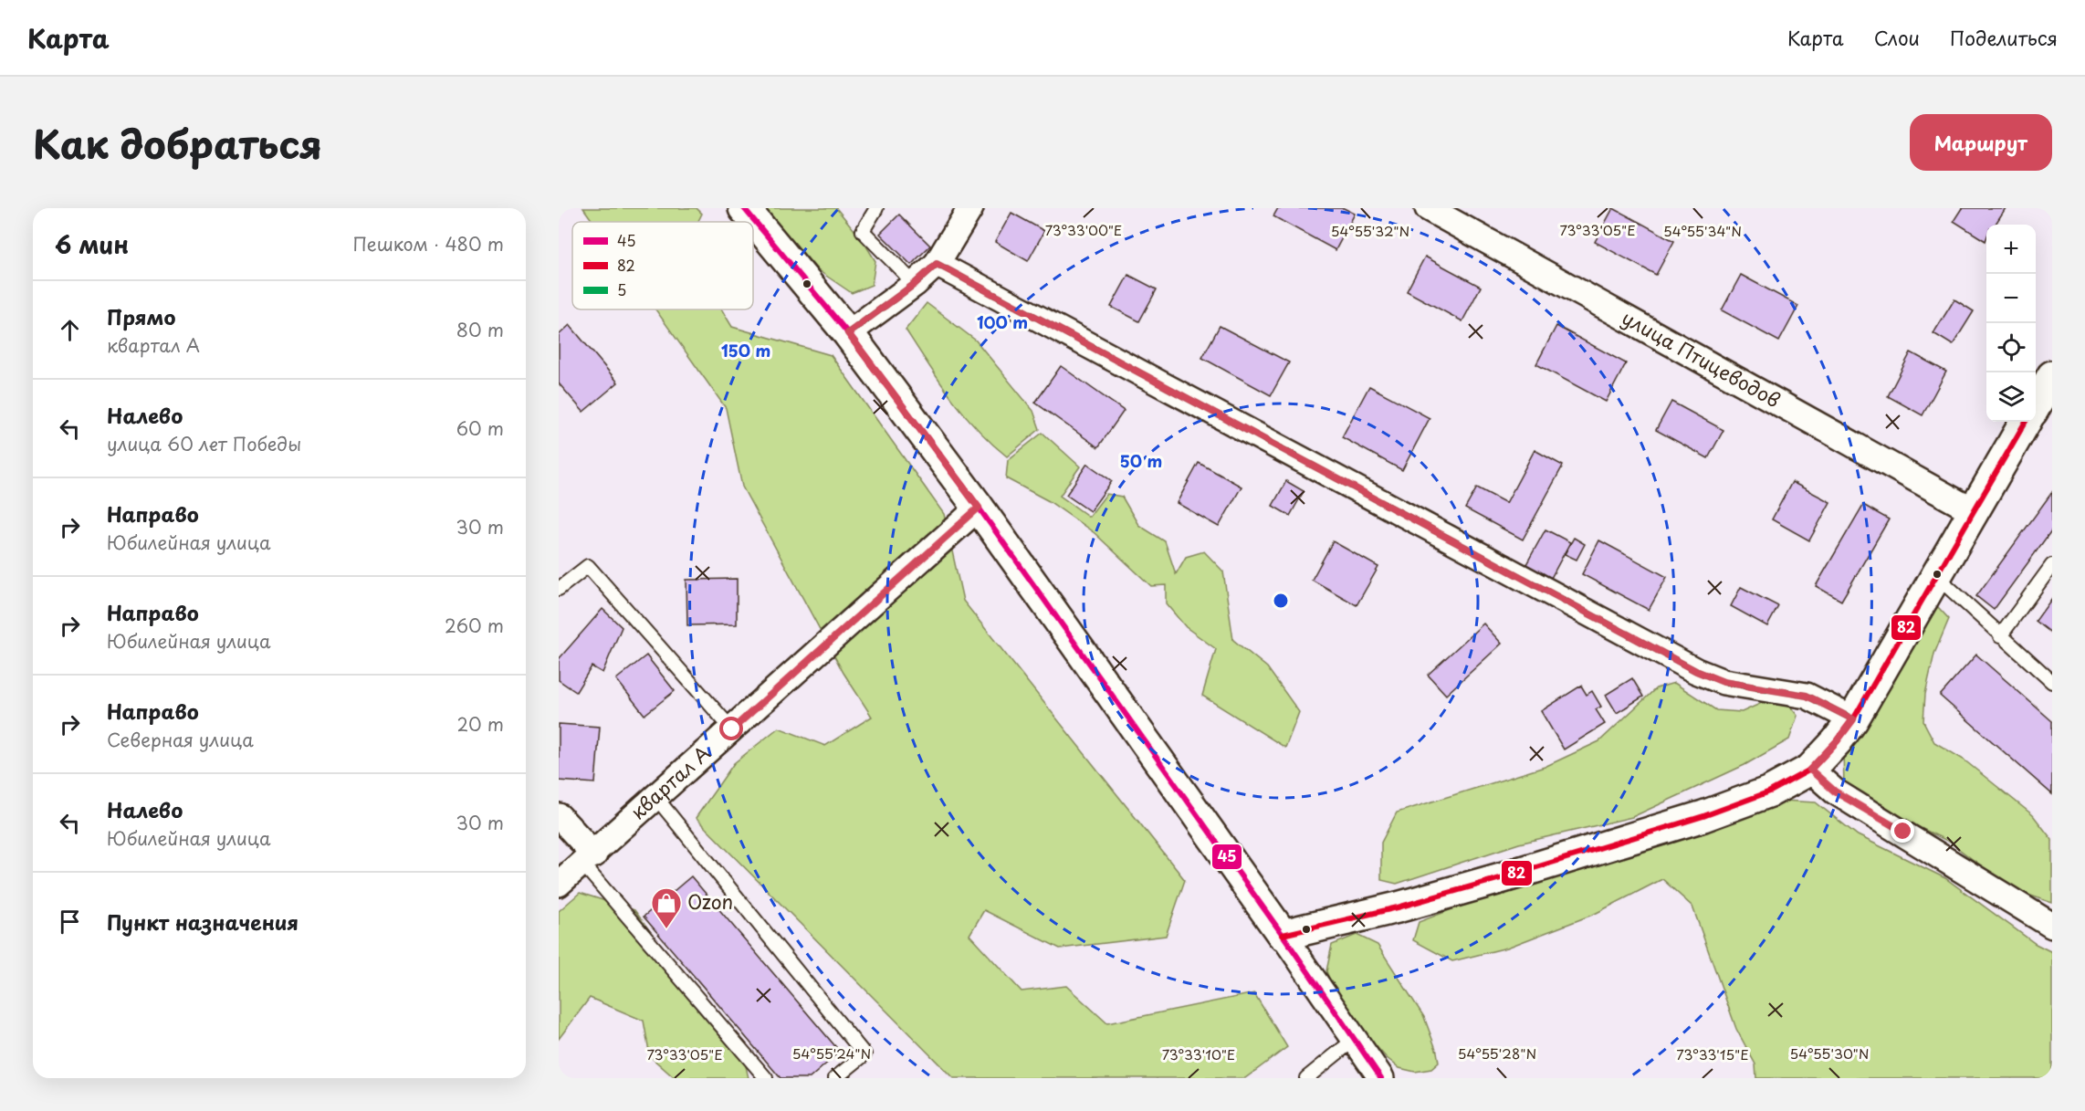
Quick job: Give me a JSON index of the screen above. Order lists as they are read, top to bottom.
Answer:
{
  "streets": {
    "street": ["улица Птицеводов", "квартал А"]
  },
  "places": {
    "shop": ["Ozon"]
  },
  "lines": ["transit line 45", "transit line 5", "transit line 82"],
  "legend": ["45", "82", "5"],
  "page": {
    "header": "Карта",
    "nav": ["Карта", "Слои", "Поделиться"],
    "title": "Как добраться",
    "buttons": "Маршрут",
    "heading": ["6 мин", "Пешком · 480 m"],
    "map_buttons": ["+", "−"],
    "list": [
      ["Прямо", "квартал А", "80 m"],
      ["Налево", "улица 60 лет Победы", "60 m"],
      ["Направо", "Юбилейная улица", "30 m"],
      ["Направо", "Юбилейная улица", "260 m"],
      ["Направо", "Северная улица", "20 m"],
      ["Налево", "Юбилейная улица", "30 m"],
      "Пункт назначения"
    ]
  },
  "coordinates": [
    "73°33'00\"E",
    "73°33'05\"E",
    "54°55'32\"N",
    "54°55'34\"N",
    "54°55'24\"N",
    "54°55'28\"N",
    "54°55'30\"N",
    "73°33'10\"E",
    "73°33'15\"E"
  ],
  "rings": ["100 m", "150 m", "50 m"]
}
